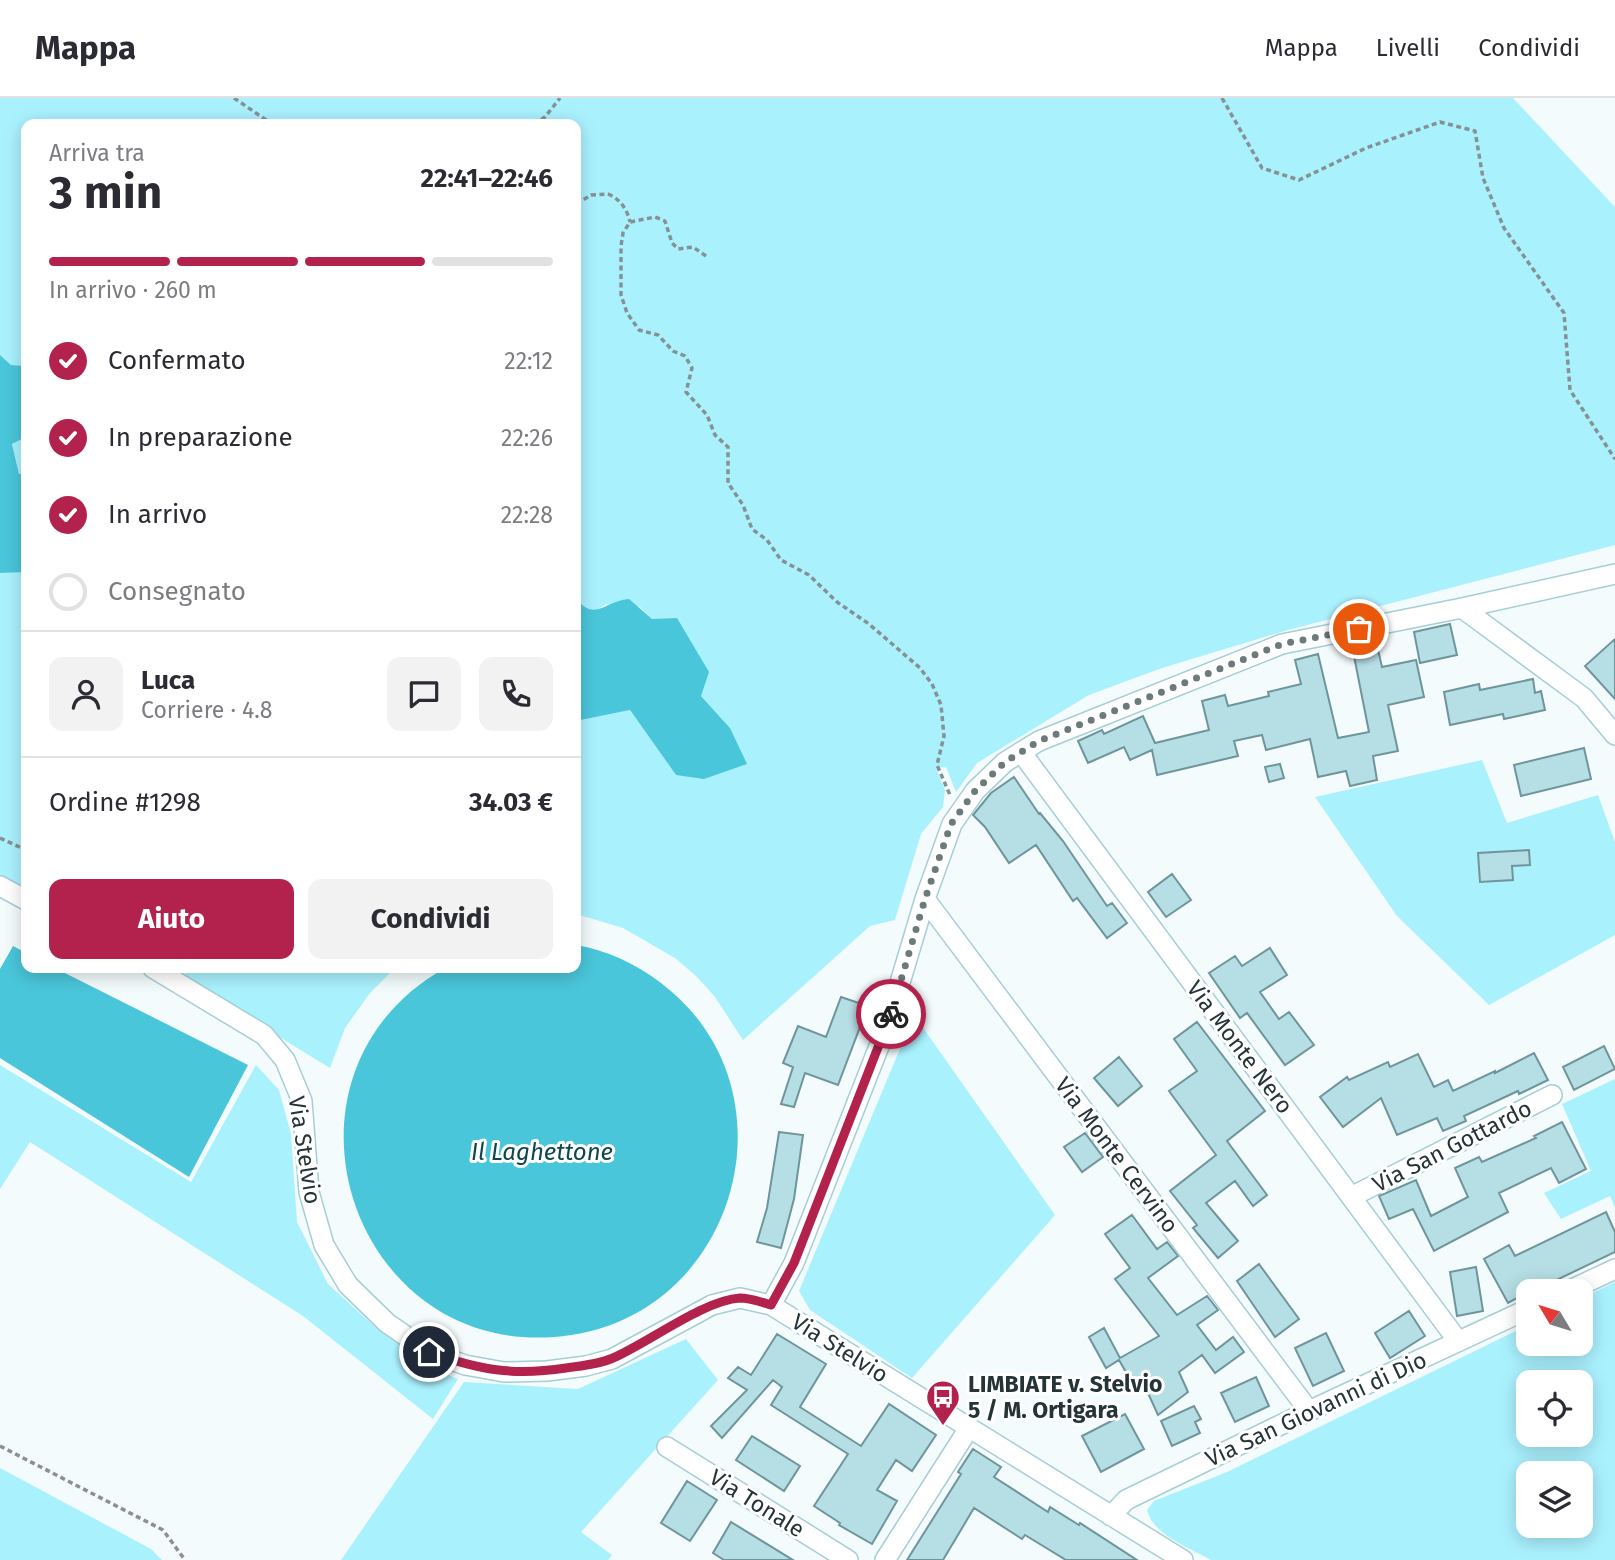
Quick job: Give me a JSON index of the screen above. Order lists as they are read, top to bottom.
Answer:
{
  "streets": {
    "street": [
      "Via Monte Nero",
      "Via San Gottardo",
      "Via Stelvio",
      "Via Monte Cervino",
      "Via San Giovanni di Dio",
      "Via Tonale"
    ]
  },
  "crossings": [
    ["Via Monte Nero", "Via San Gottardo"],
    ["Via Monte Nero", "Via San Giovanni di Dio"],
    ["Via Stelvio", "Via San Giovanni di Dio"],
    ["Via Monte Cervino", "Via San Giovanni di Dio"]
  ],
  "water": ["Il Laghettone"],
  "places": {
    "bus stop": ["LIMBIATE v. Stelvio 5 / M. Ortigara"]
  },
  "north": "top left",
  "page": {
    "header": "Mappa",
    "nav": ["Mappa", "Livelli", "Condividi"],
    "heading": ["3 min", "Arriva tra", "22:41–22:46"],
    "panel": [
      "Luca",
      "Corriere · 4.8",
      "Ordine #1298",
      "34.03 €"
    ],
    "bar": "In arrivo · 260 m",
    "list": [
      ["Confermato", "22:12"],
      ["In preparazione", "22:26"],
      ["In arrivo", "22:28"],
      "Consegnato"
    ],
    "buttons": ["Aiuto", "Condividi"]
  }
}
